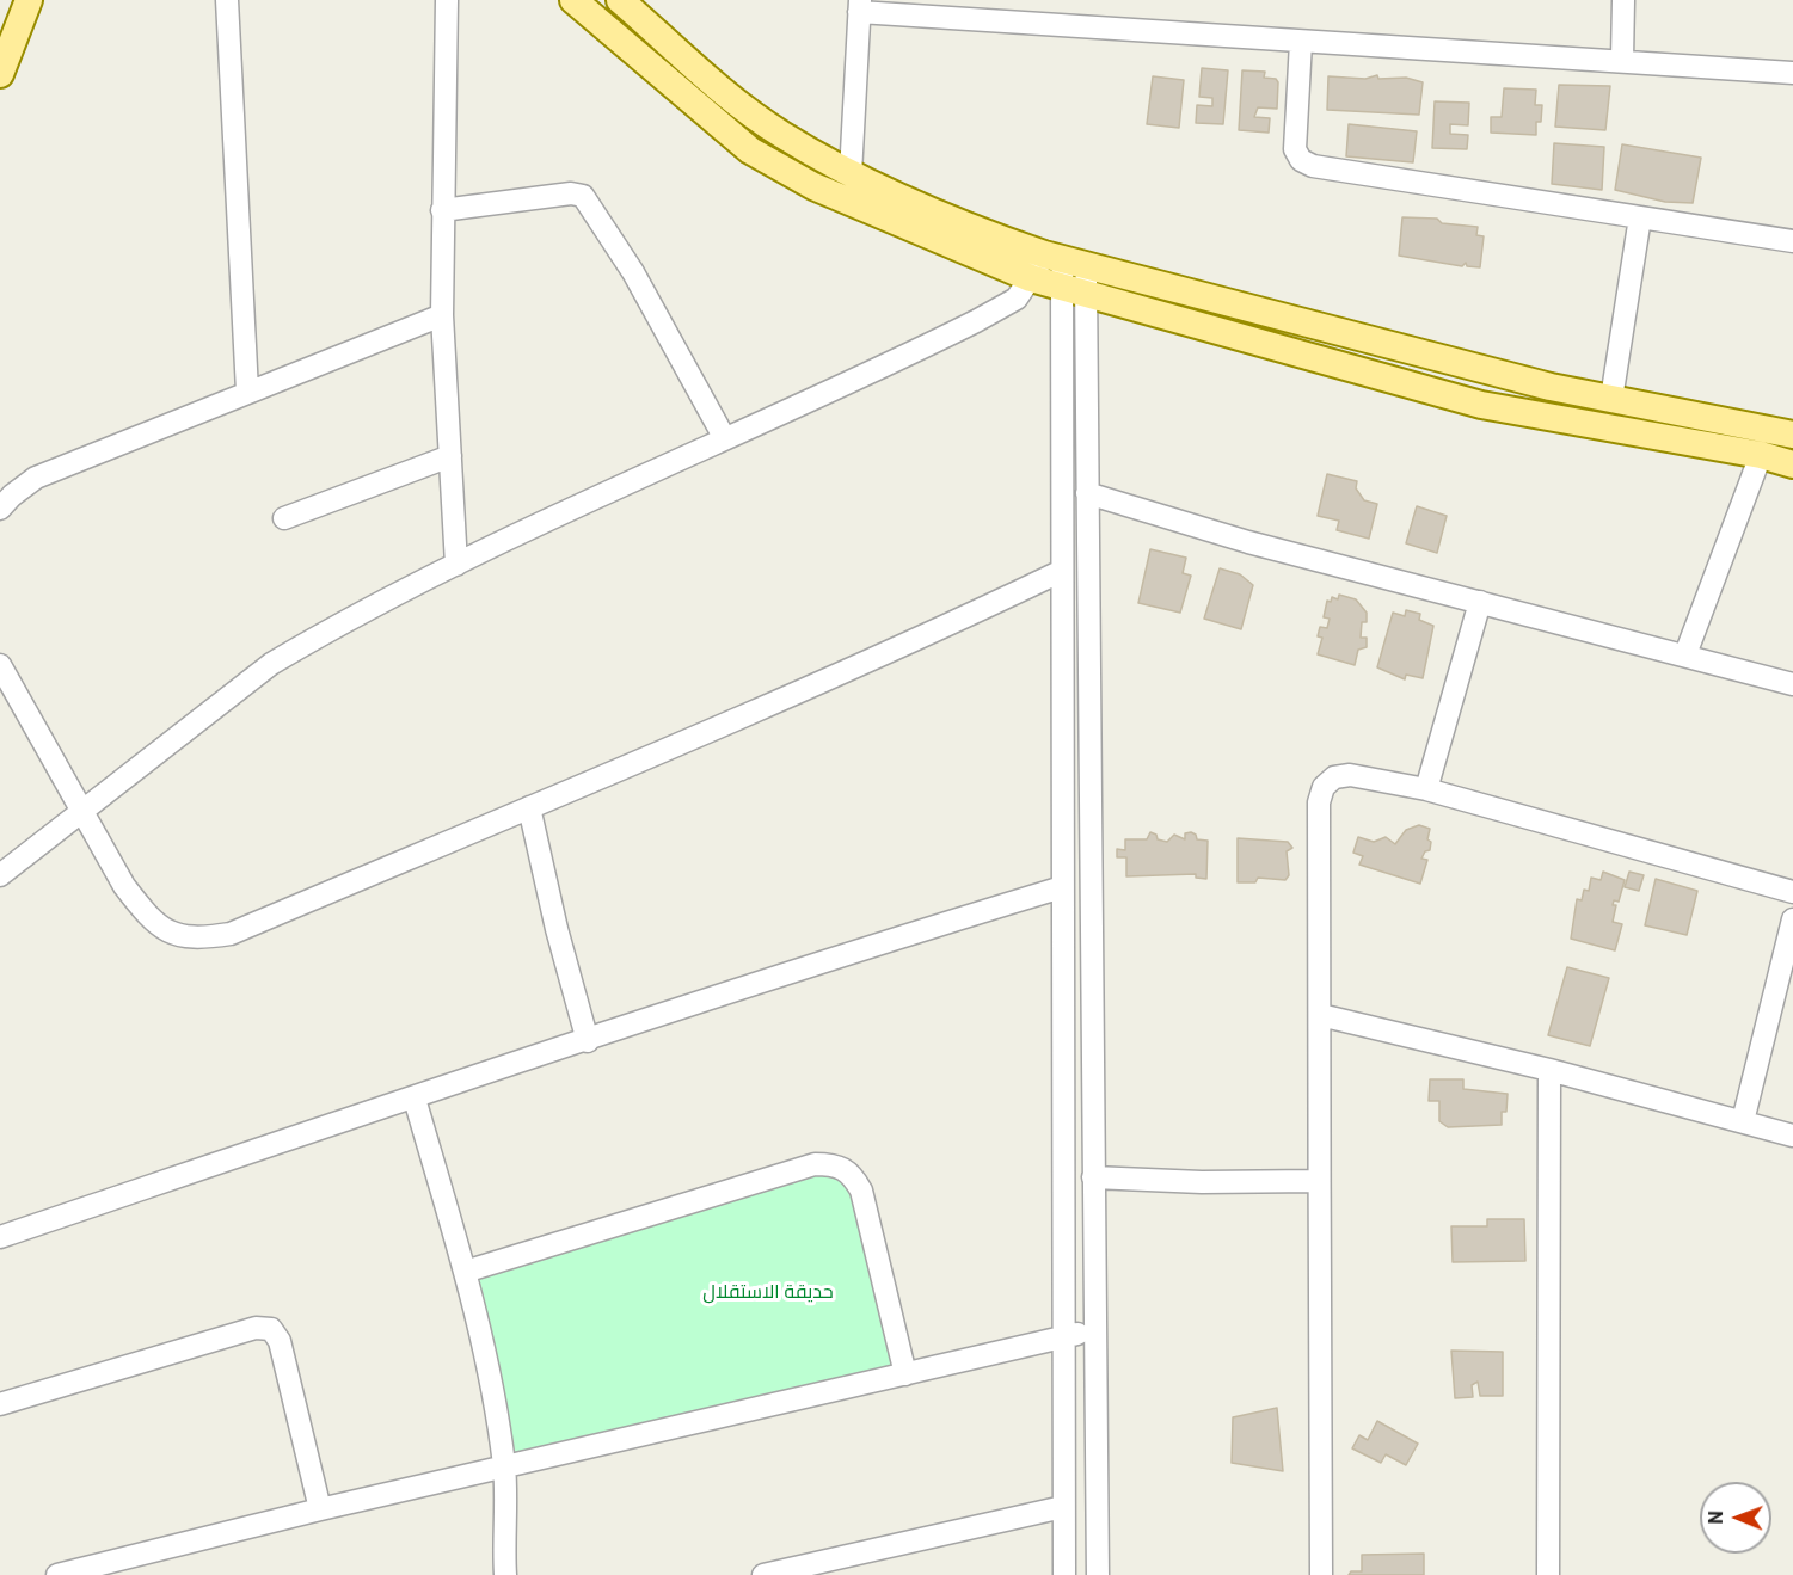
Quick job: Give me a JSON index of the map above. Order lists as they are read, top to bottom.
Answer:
{
  "parks": ["حديقة الاستقلال"],
  "north": "left"
}
